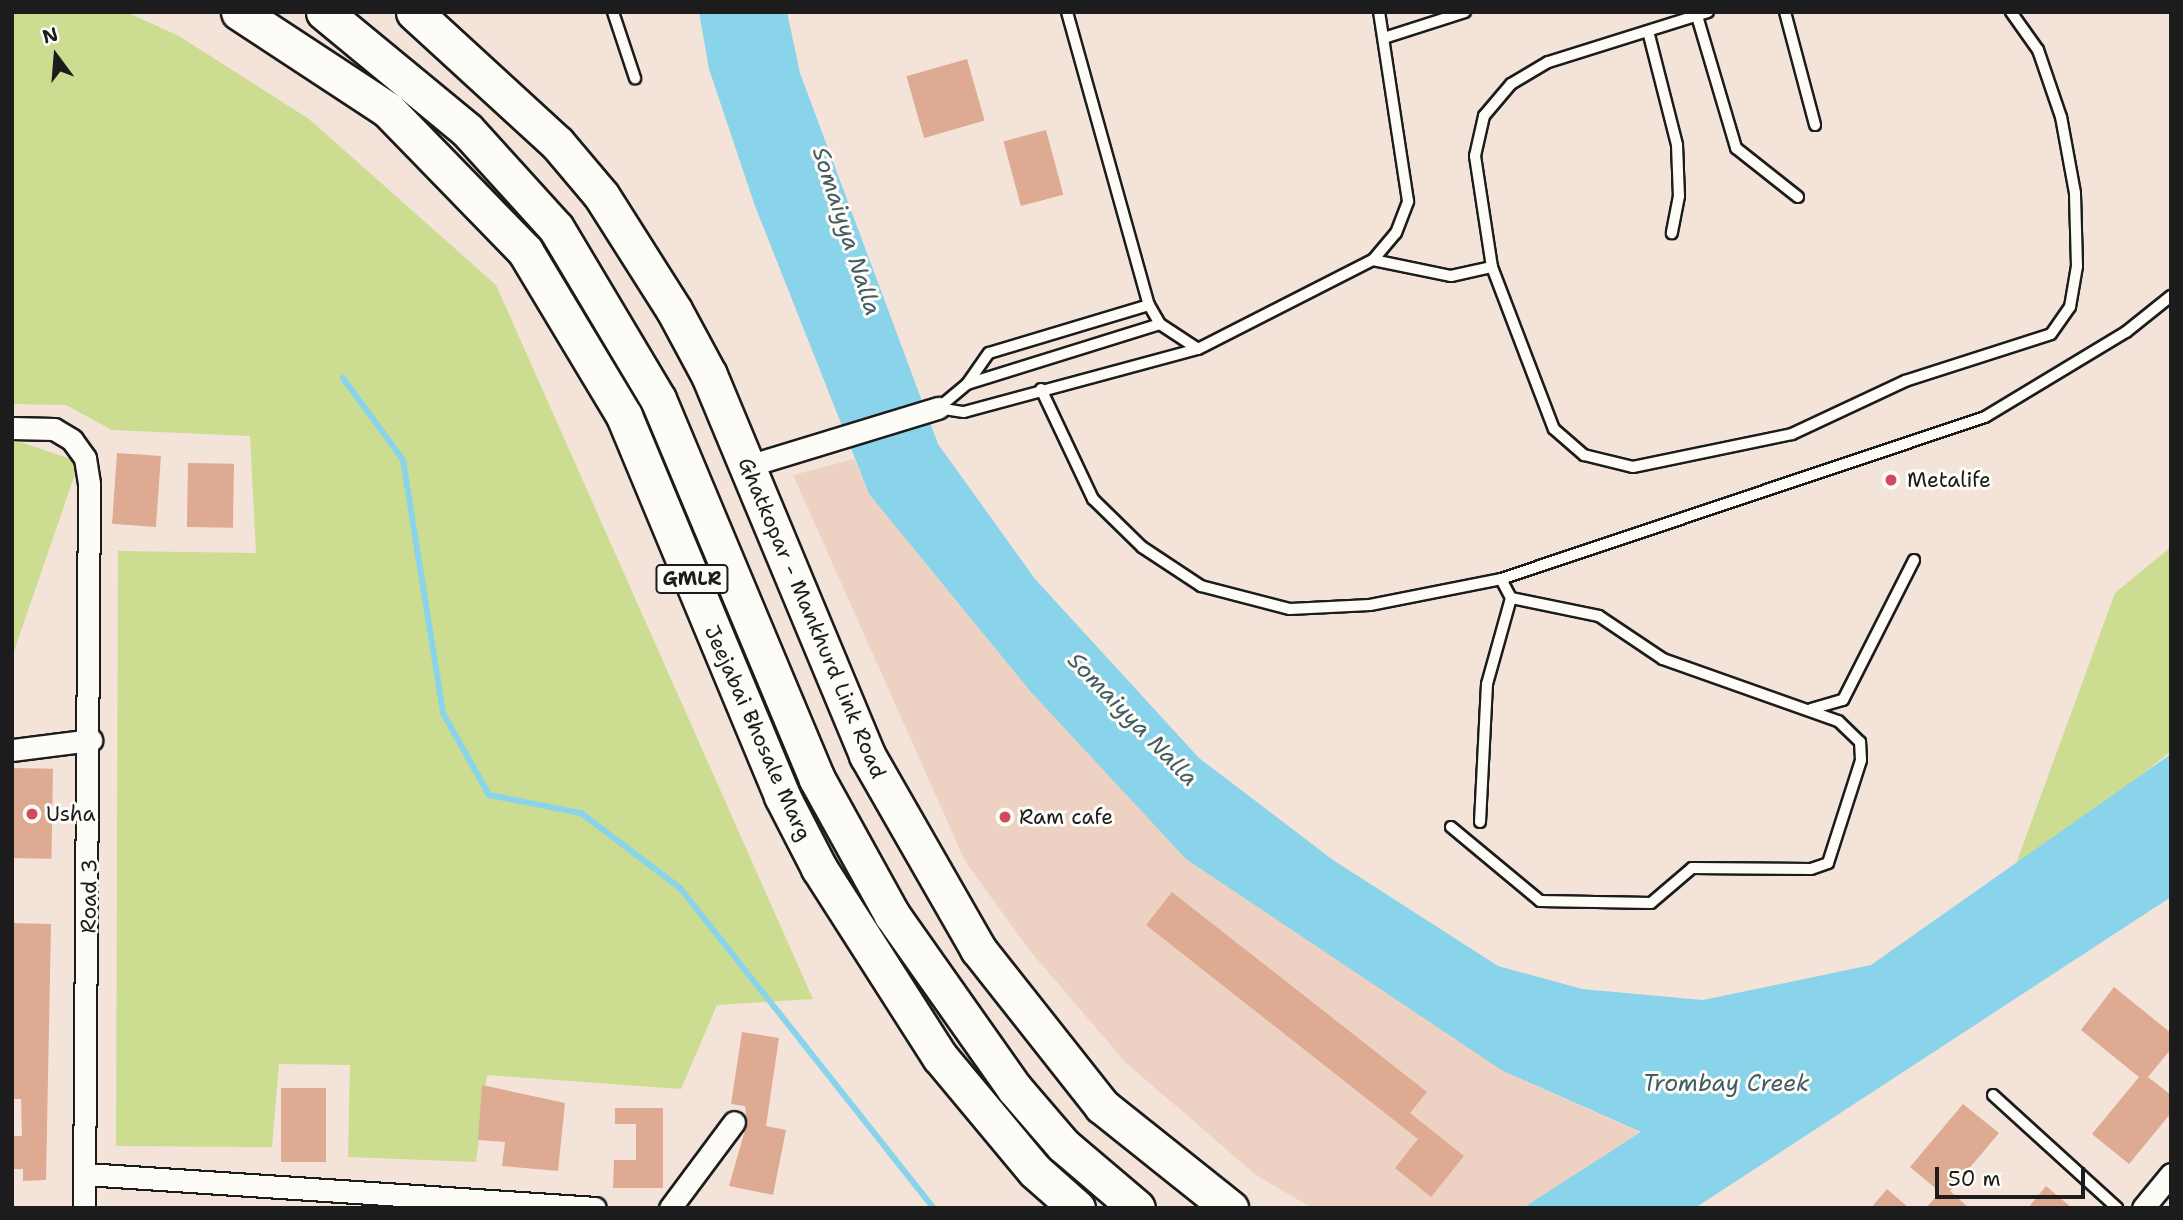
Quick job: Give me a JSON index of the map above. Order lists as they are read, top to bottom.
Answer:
{
  "streets": {
    "highway": ["GMLR", "Ghatkopar - Mankhurd Link Road", "Jeejabai Bhosale Marg"],
    "street": ["Road 3"]
  },
  "water": ["Somaiyya Nalla", "Trombay Creek"],
  "places": ["Metalife", "Usha", "Ram cafe"],
  "scale_bar": "50 m",
  "north": "top"
}
